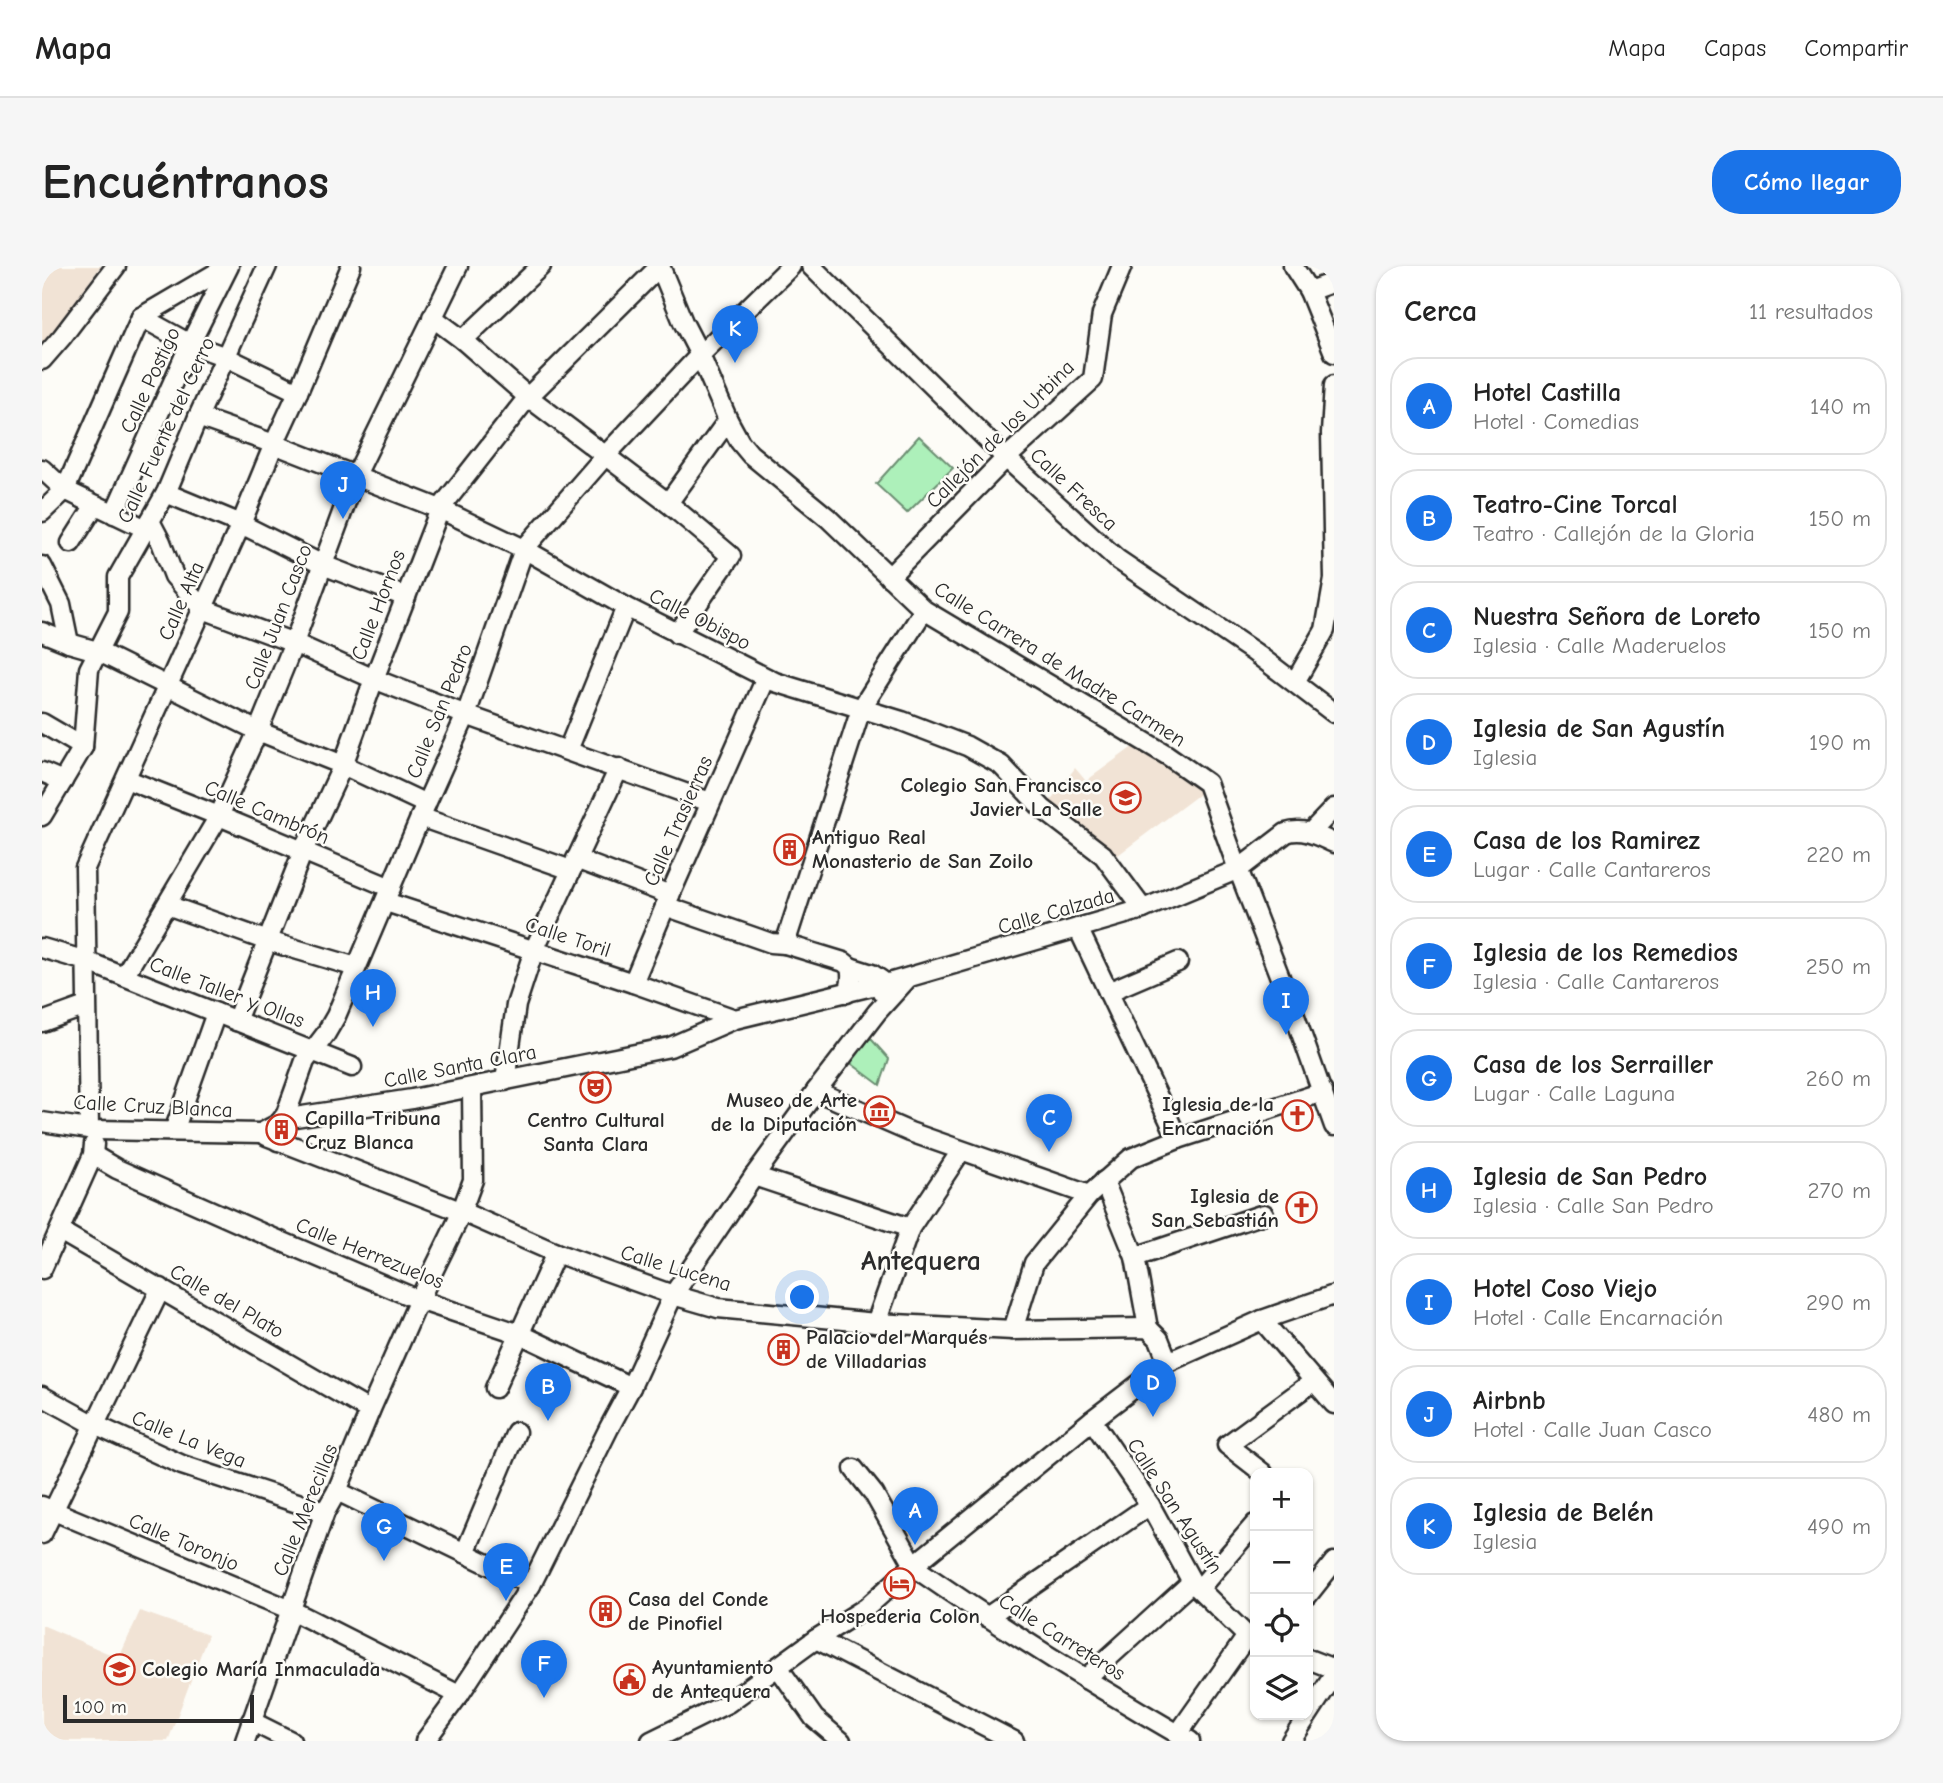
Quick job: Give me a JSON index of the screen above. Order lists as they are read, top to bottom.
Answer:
{
  "streets": {
    "street": [
      "Calle Postigo",
      "Calle Fuente del Cerro",
      "Callejón de los Urbina",
      "Calle Fresca",
      "Calle Alta",
      "Calle Hornos",
      "Calle Juan Casco",
      "Calle Obispo",
      "Calle Carrera de Madre Carmen",
      "Calle San Pedro",
      "Calle Cambrón",
      "Calle Trasierras",
      "Calle Calzada",
      "Calle Toril",
      "Calle Taller y Ollas",
      "Calle Santa Clara",
      "Calle Cruz Blanca",
      "Calle Herrezuelos",
      "Calle Lucena",
      "Calle del Plato",
      "Calle La Vega",
      "Calle San Agustín",
      "Calle Merecillas",
      "Calle Toronjo",
      "Calle Carreteros"
    ]
  },
  "crossings": [
    ["Calle Fuente del Cerro", "Calle Obispo"],
    ["Callejón de los Urbina", "Calle Fresca"],
    ["Callejón de los Urbina", "Calle Carrera de Madre Carmen"],
    ["Calle Alta", "Calle Obispo"],
    ["Calle Alta", "Calle Cambrón"],
    ["Calle Alta", "Calle Taller y Ollas"],
    ["Calle Alta", "Calle Cruz Blanca"],
    ["Calle Alta", "Calle Herrezuelos"],
    ["Calle Alta", "Calle del Plato"],
    ["Calle Hornos", "Calle Obispo"],
    ["Calle Hornos", "Calle Carrera de Madre Carmen"],
    ["Calle Hornos", "Calle Cambrón"],
    ["Calle Hornos", "Calle Taller y Ollas"],
    ["Calle Juan Casco", "Calle Obispo"],
    ["Calle Juan Casco", "Calle Cambrón"],
    ["Calle Juan Casco", "Calle Taller y Ollas"],
    ["Calle Obispo", "Calle San Pedro"],
    ["Calle Obispo", "Calle Trasierras"],
    ["Calle Obispo", "Calle Calzada"],
    ["Calle Carrera de Madre Carmen", "Calle San Pedro"],
    ["Calle Carrera de Madre Carmen", "Calle Calzada"],
    ["Calle San Pedro", "Calle Cambrón"],
    ["Calle San Pedro", "Calle Toril"],
    ["Calle San Pedro", "Calle Taller y Ollas"],
    ["Calle San Pedro", "Calle Santa Clara"],
    ["Calle San Pedro", "Calle Lucena"],
    ["Calle Cambrón", "Calle Toril"],
    ["Calle Trasierras", "Calle Toril"],
    ["Calle Calzada", "Calle Toril"],
    ["Calle Calzada", "Calle Santa Clara"],
    ["Calle Toril", "Calle Santa Clara"],
    ["Calle Santa Clara", "Calle Cruz Blanca"],
    ["Calle Santa Clara", "Calle Lucena"],
    ["Calle Santa Clara", "Calle Merecillas"],
    ["Calle Herrezuelos", "Calle Merecillas"],
    ["Calle Lucena", "Calle Merecillas"],
    ["Calle del Plato", "Calle Merecillas"],
    ["Calle La Vega", "Calle Merecillas"],
    ["Calle Merecillas", "Calle Toronjo"]
  ],
  "districts": ["Antequera"],
  "places": {
    "school or university": ["Colegio San Francisco Javier La Salle", "Colegio María Inmaculada"],
    "building": [
      "Antiguo Real Monasterio de San Zoilo",
      "Capilla Tribuna Cruz Blanca",
      "Palacio del Marqués de Villadarias",
      "Casa del Conde de Pinofiel"
    ],
    "theatre": ["Centro Cultural Santa Clara"],
    "museum": ["Museo de Arte de la Diputación"],
    "church": ["Iglesia de la Encarnación", "Iglesia de San Sebastián"],
    "hotel": ["Hospederia Colon"],
    "public building": ["Ayuntamiento de Antequera"]
  },
  "scale_bar": "100 m",
  "page": {
    "header": "Mapa",
    "nav": ["Mapa", "Capas", "Compartir"],
    "buttons": "Cómo llegar",
    "title": "Encuéntranos",
    "heading": ["Cerca", "11 resultados"],
    "pins": [
      "K",
      "J",
      "H",
      "I",
      "C",
      "D",
      "B",
      "A",
      "G",
      "E",
      "F"
    ],
    "list": [
      {
        "mark": "A",
        "name": "Hotel Castilla",
        "note": "Hotel · Comedias",
        "value": "140 m"
      },
      {
        "mark": "B",
        "name": "Teatro-Cine Torcal",
        "note": "Teatro · Callejón de la Gloria",
        "value": "150 m"
      },
      {
        "mark": "C",
        "name": "Nuestra Señora de Loreto",
        "note": "Iglesia · Calle Maderuelos",
        "value": "150 m"
      },
      {
        "mark": "D",
        "name": "Iglesia de San Agustín",
        "note": "Iglesia",
        "value": "190 m"
      },
      {
        "mark": "E",
        "name": "Casa de los Ramirez",
        "note": "Lugar · Calle Cantareros",
        "value": "220 m"
      },
      {
        "mark": "F",
        "name": "Iglesia de los Remedios",
        "note": "Iglesia · Calle Cantareros",
        "value": "250 m"
      },
      {
        "mark": "G",
        "name": "Casa de los Serrailler",
        "note": "Lugar · Calle Laguna",
        "value": "260 m"
      },
      {
        "mark": "H",
        "name": "Iglesia de San Pedro",
        "note": "Iglesia · Calle San Pedro",
        "value": "270 m"
      },
      {
        "mark": "I",
        "name": "Hotel Coso Viejo",
        "note": "Hotel · Calle Encarnación",
        "value": "290 m"
      },
      {
        "mark": "J",
        "name": "Airbnb",
        "note": "Hotel · Calle Juan Casco",
        "value": "480 m"
      },
      {
        "mark": "K",
        "name": "Iglesia de Belén",
        "note": "Iglesia",
        "value": "490 m"
      }
    ],
    "map_buttons": ["+", "−"],
    "scale": "100 m"
  }
}
